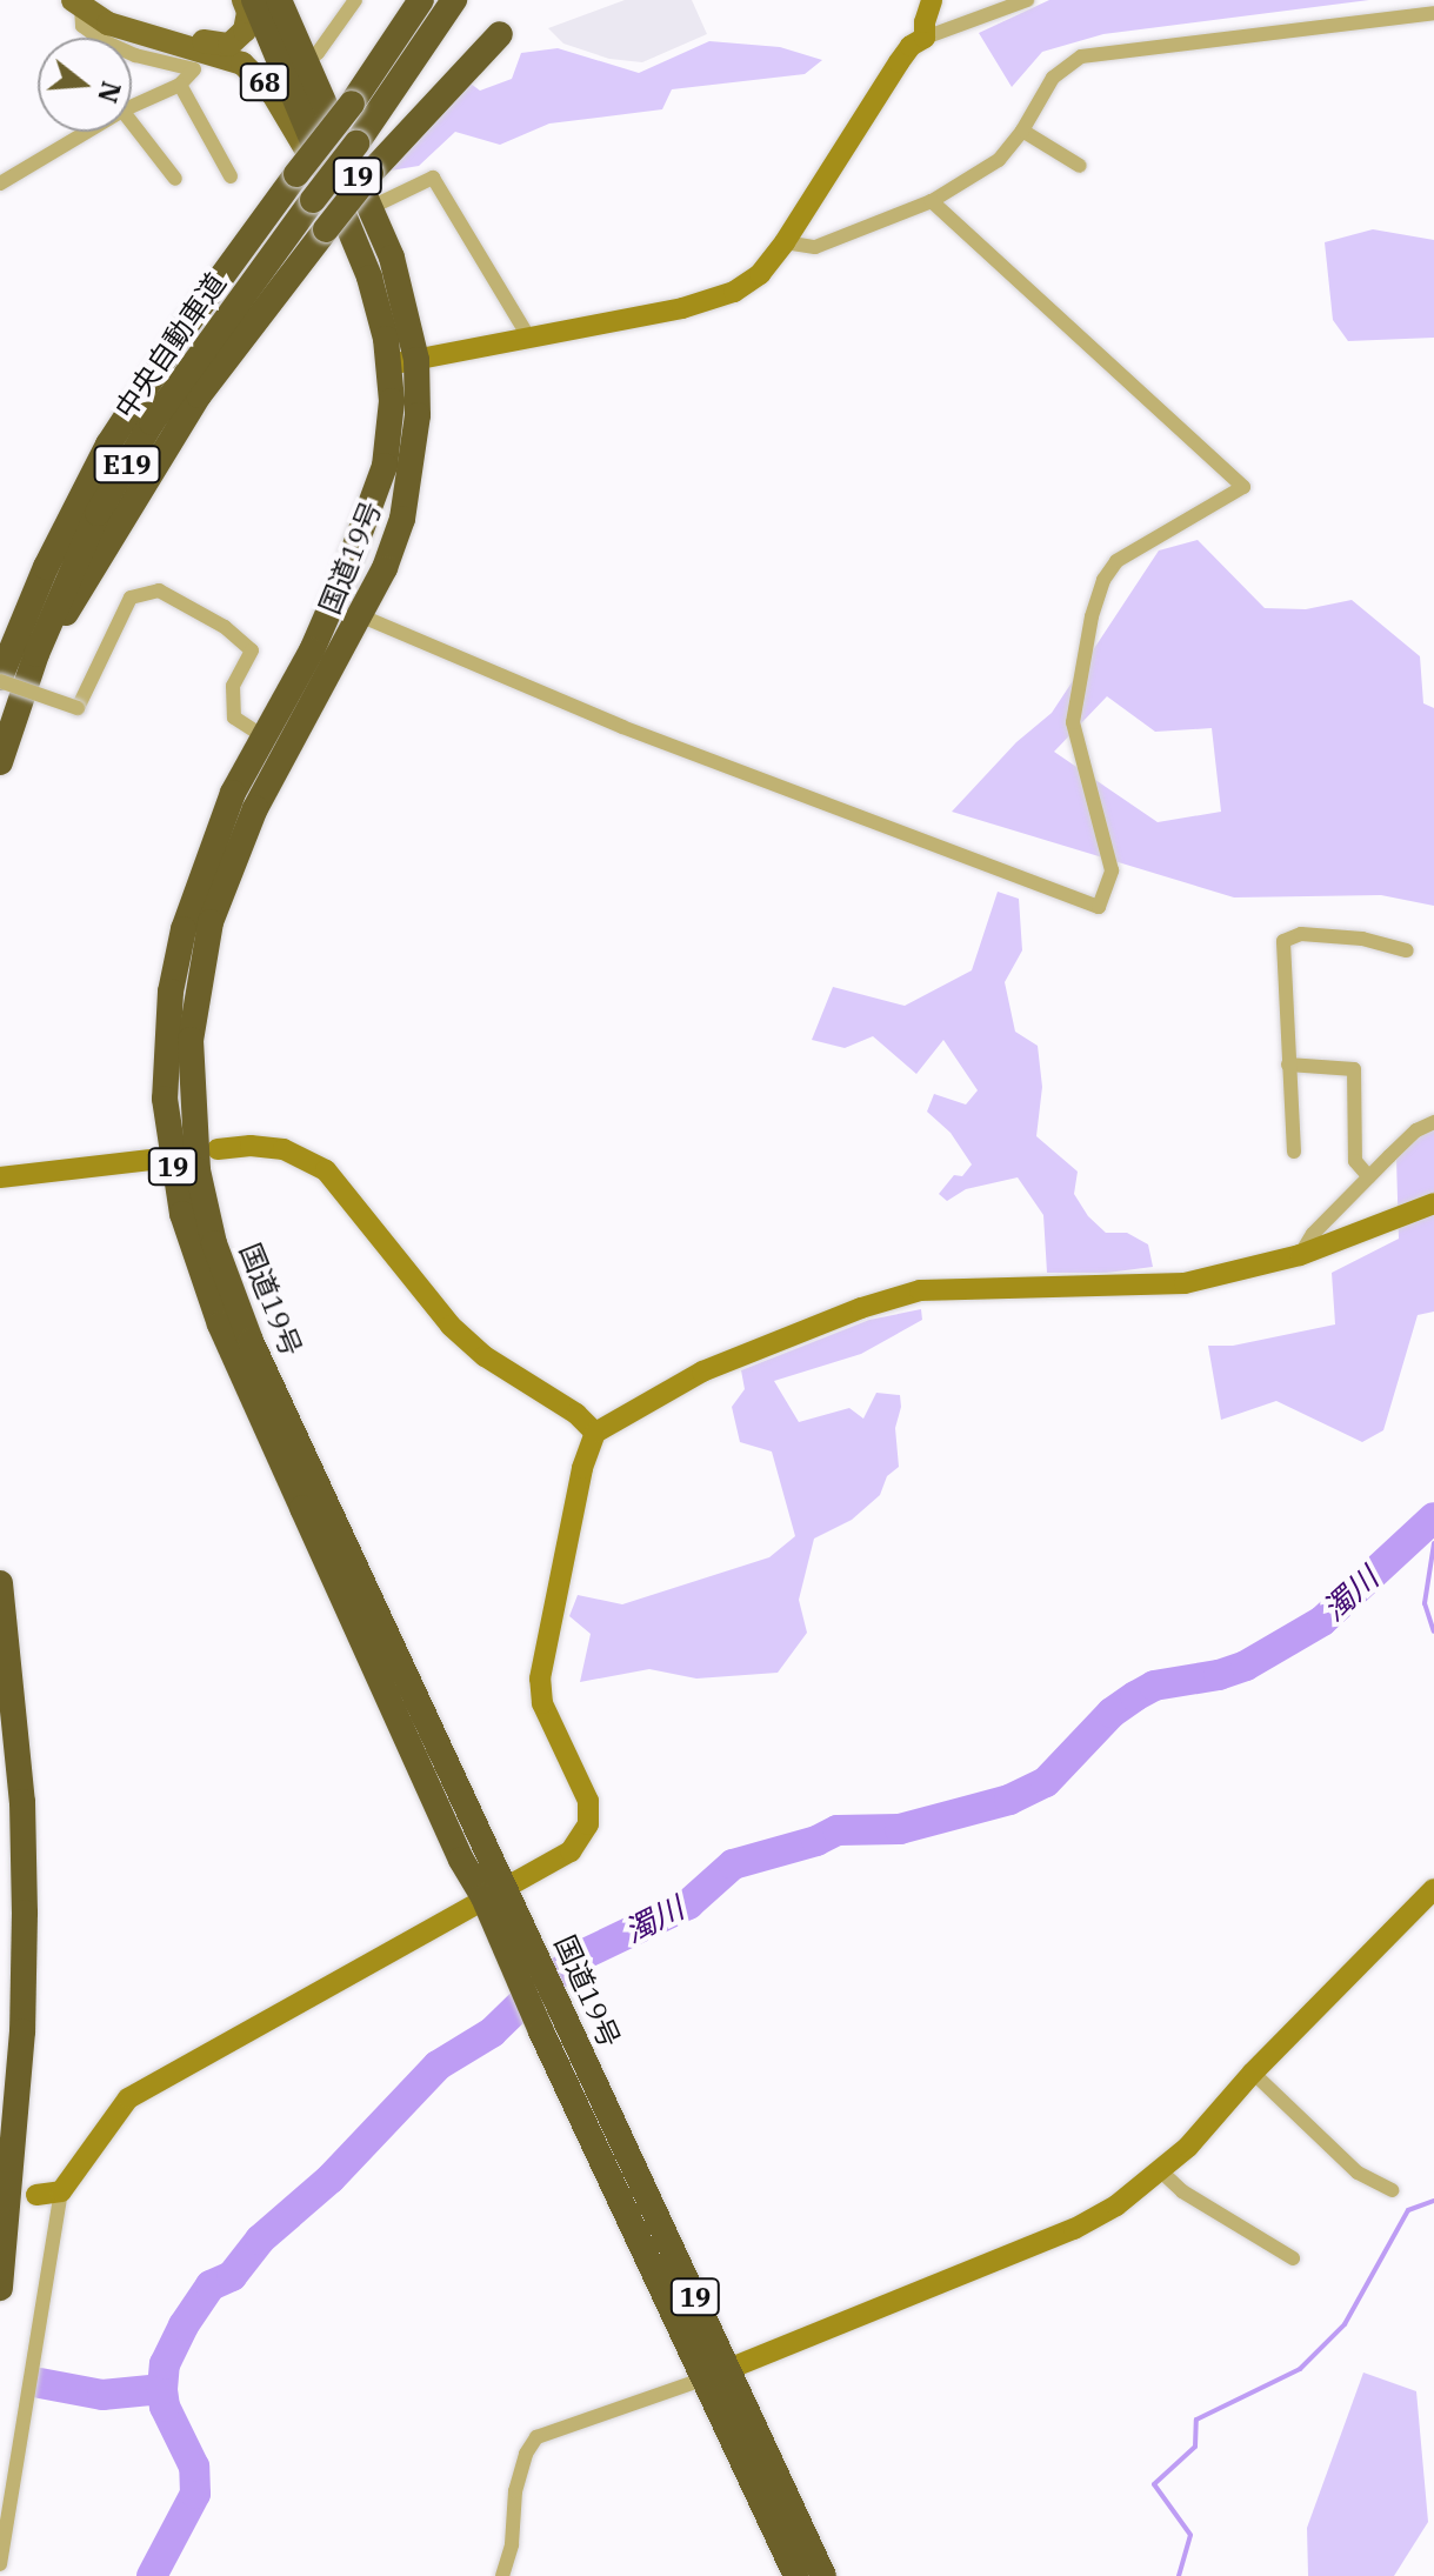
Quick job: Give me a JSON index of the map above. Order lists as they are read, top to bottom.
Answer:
{
  "streets": {
    "highway": [
      "19",
      "中央自動車道",
      "E19",
      "国道19号"
    ],
    "main road": ["68"]
  },
  "crossings": [
    ["68", "中央自動車道"],
    ["68", "国道19号"],
    ["中央自動車道", "国道19号"]
  ],
  "water": ["濁川"],
  "north": "right"
}
